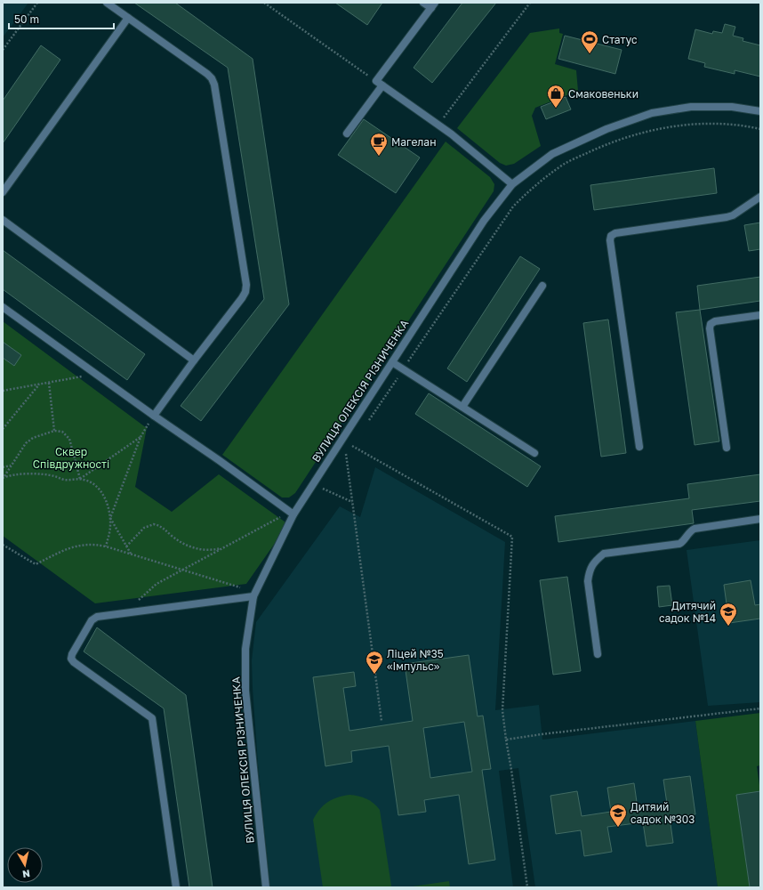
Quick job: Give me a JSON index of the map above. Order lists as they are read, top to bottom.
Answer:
{
  "streets": {
    "street": ["ВУЛИЦЯ ОЛЕКСІЯ РІЗНИЧЕНКА"]
  },
  "parks": ["Сквер Співдружності"],
  "places": {
    "sports": ["Статус"],
    "shop": ["Смаковеньки"],
    "cafe": ["Магелан"],
    "school or university": ["Дитячий садок №14", "Ліцей №35 «Імпульс»", "Дитяий садок №303"]
  },
  "scale_bar": "50 m",
  "north": "bottom"
}
